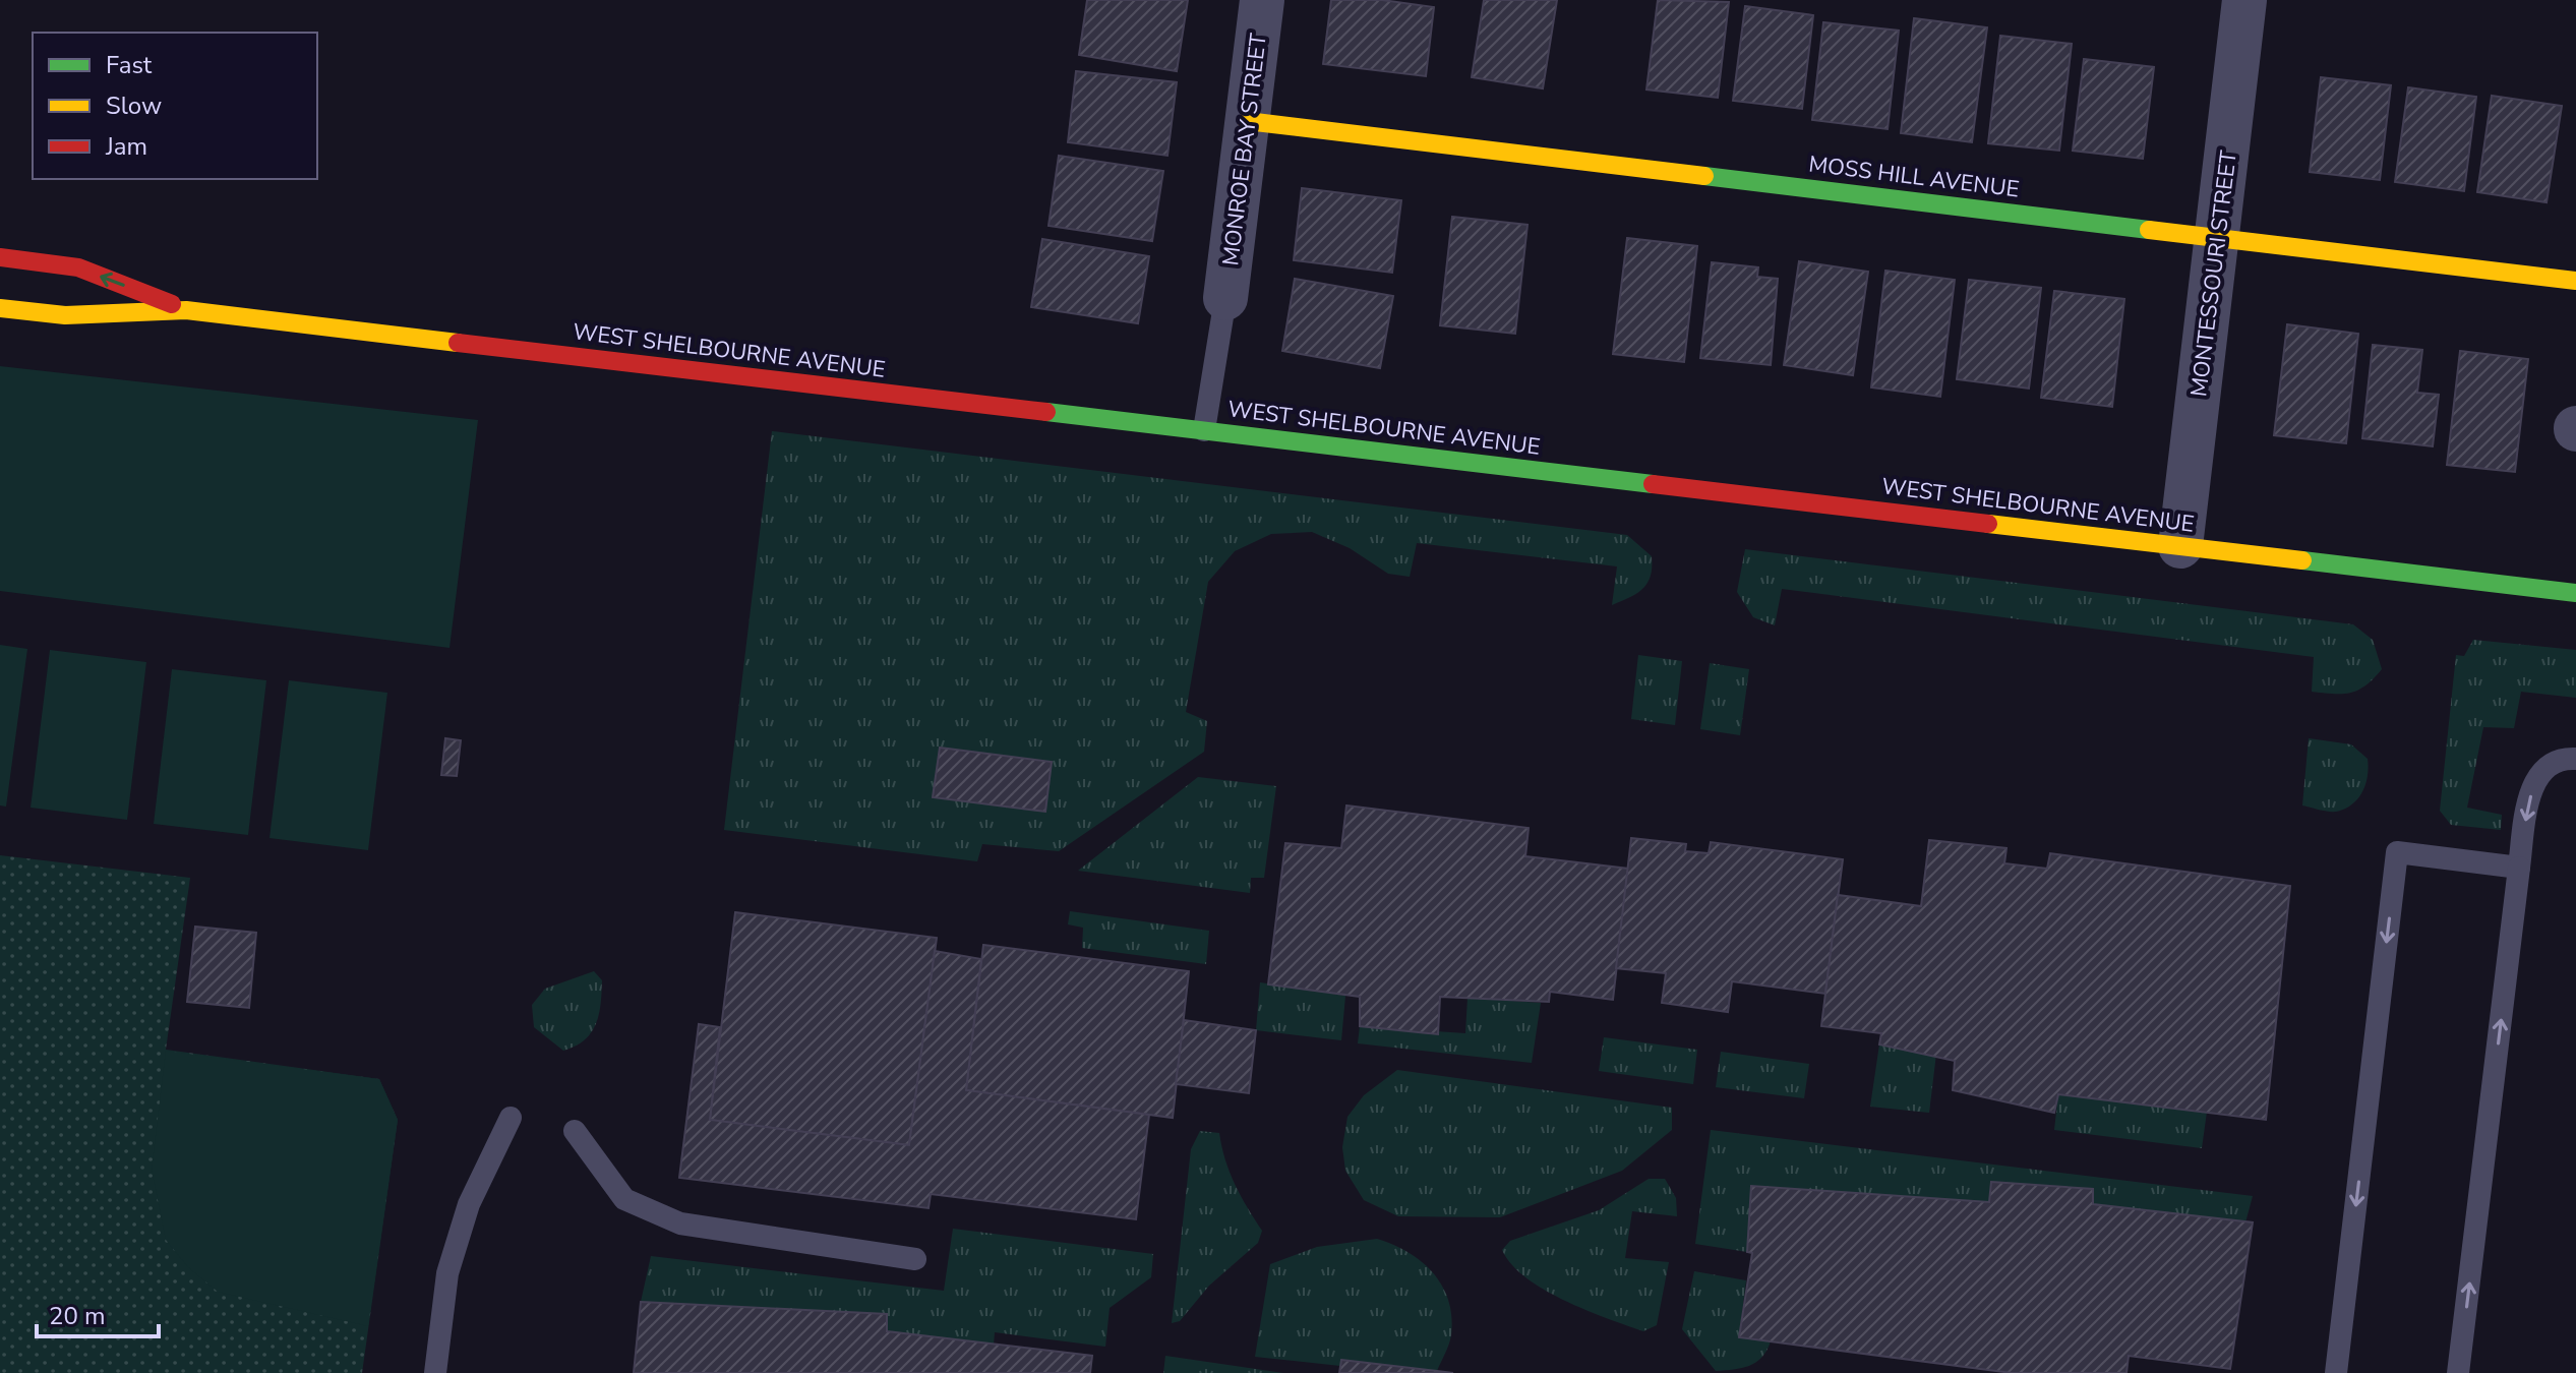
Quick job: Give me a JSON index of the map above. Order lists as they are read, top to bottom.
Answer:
{
  "streets": {
    "street": [
      "MONROE BAY STREET",
      "MOSS HILL AVENUE",
      "MONTESSOURI STREET",
      "WEST SHELBOURNE AVENUE"
    ]
  },
  "crossings": [
    ["MONROE BAY STREET", "MOSS HILL AVENUE"],
    ["MOSS HILL AVENUE", "MONTESSOURI STREET"],
    ["MONTESSOURI STREET", "WEST SHELBOURNE AVENUE"]
  ],
  "legend": ["Fast", "Slow", "Jam"],
  "scale_bar": "20 m"
}
